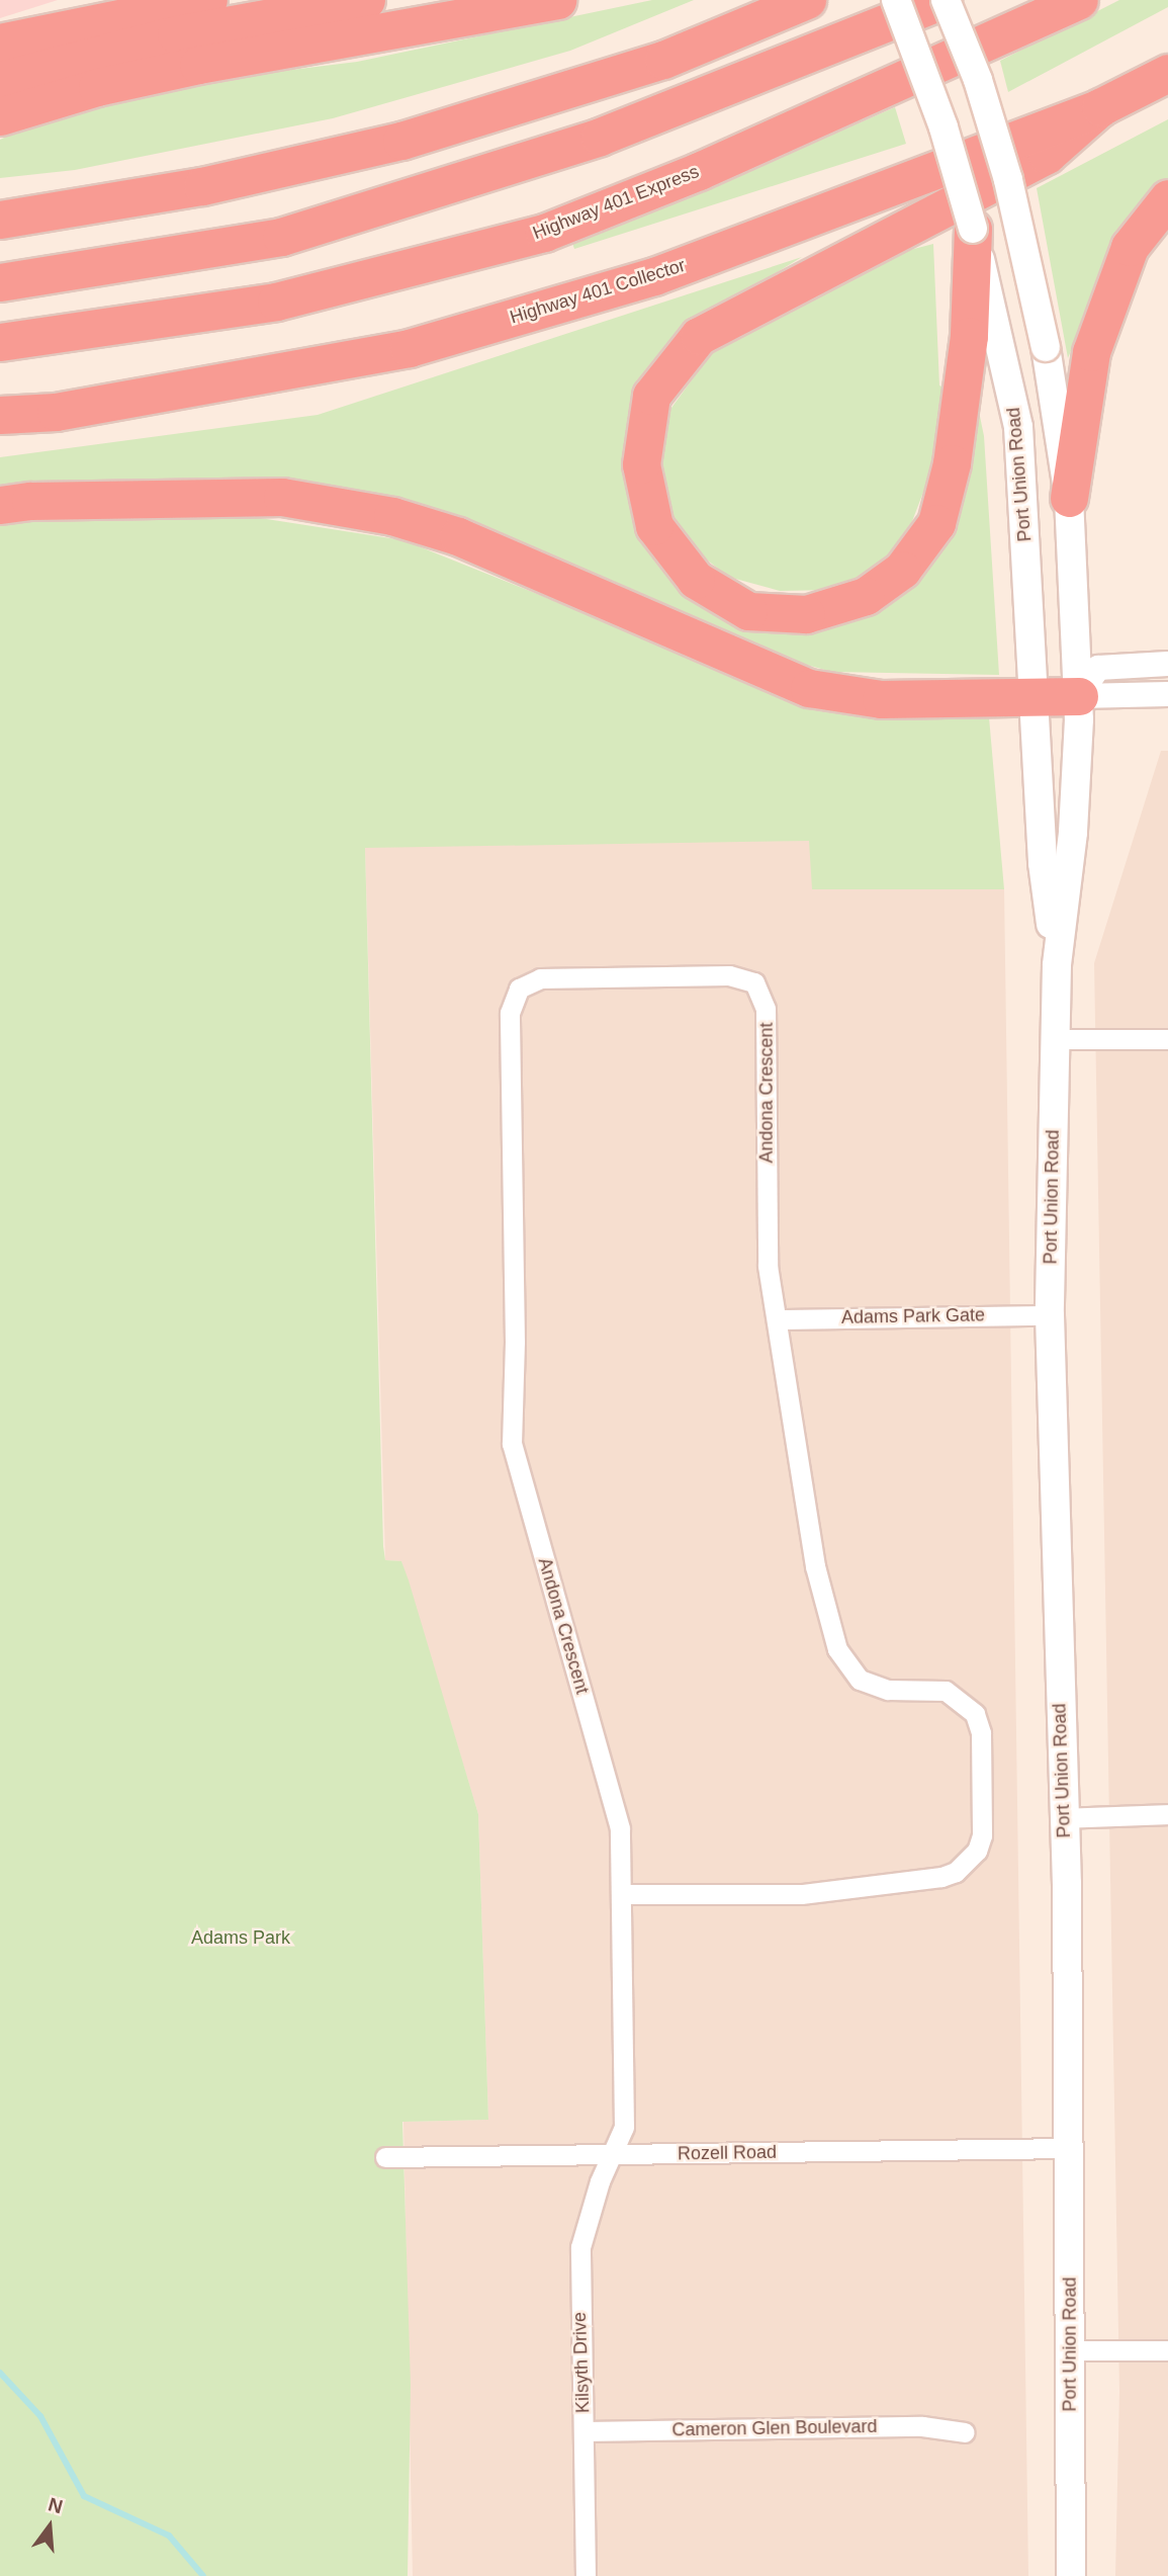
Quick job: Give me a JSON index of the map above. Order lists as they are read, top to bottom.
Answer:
{
  "streets": {
    "highway": ["Highway 401 Express", "Highway 401 Collector"],
    "main road": ["Port Union Road"],
    "street": [
      "Andona Crescent",
      "Adams Park Gate",
      "Rozell Road",
      "Kilsyth Drive",
      "Cameron Glen Boulevard"
    ]
  },
  "crossings": [
    ["Port Union Road", "Adams Park Gate"],
    ["Port Union Road", "Rozell Road"],
    ["Andona Crescent", "Adams Park Gate"],
    ["Andona Crescent", "Rozell Road"],
    ["Andona Crescent", "Kilsyth Drive"],
    ["Rozell Road", "Kilsyth Drive"],
    ["Kilsyth Drive", "Cameron Glen Boulevard"]
  ],
  "parks": ["Adams Park"],
  "north": "top"
}
